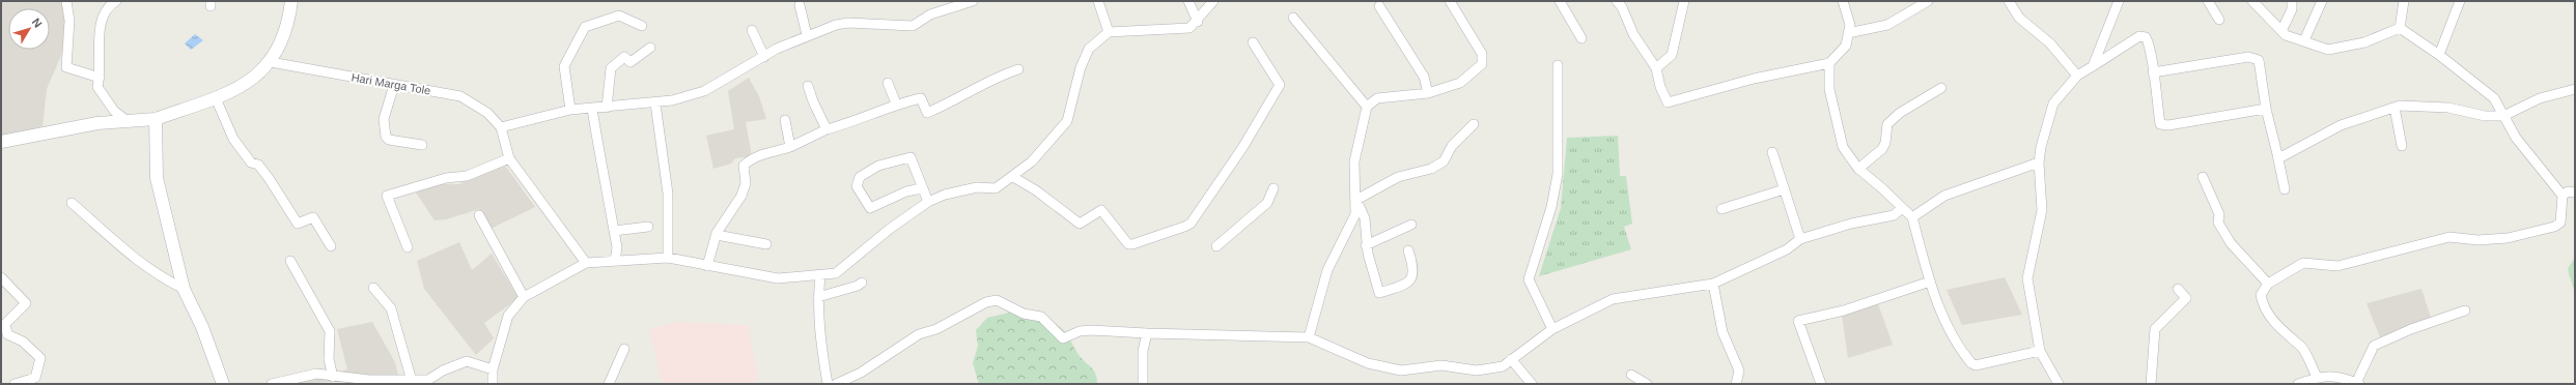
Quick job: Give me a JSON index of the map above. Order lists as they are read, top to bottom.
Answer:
{
  "streets": {
    "street": ["Hari Marga Tole"]
  },
  "north": "top right"
}
